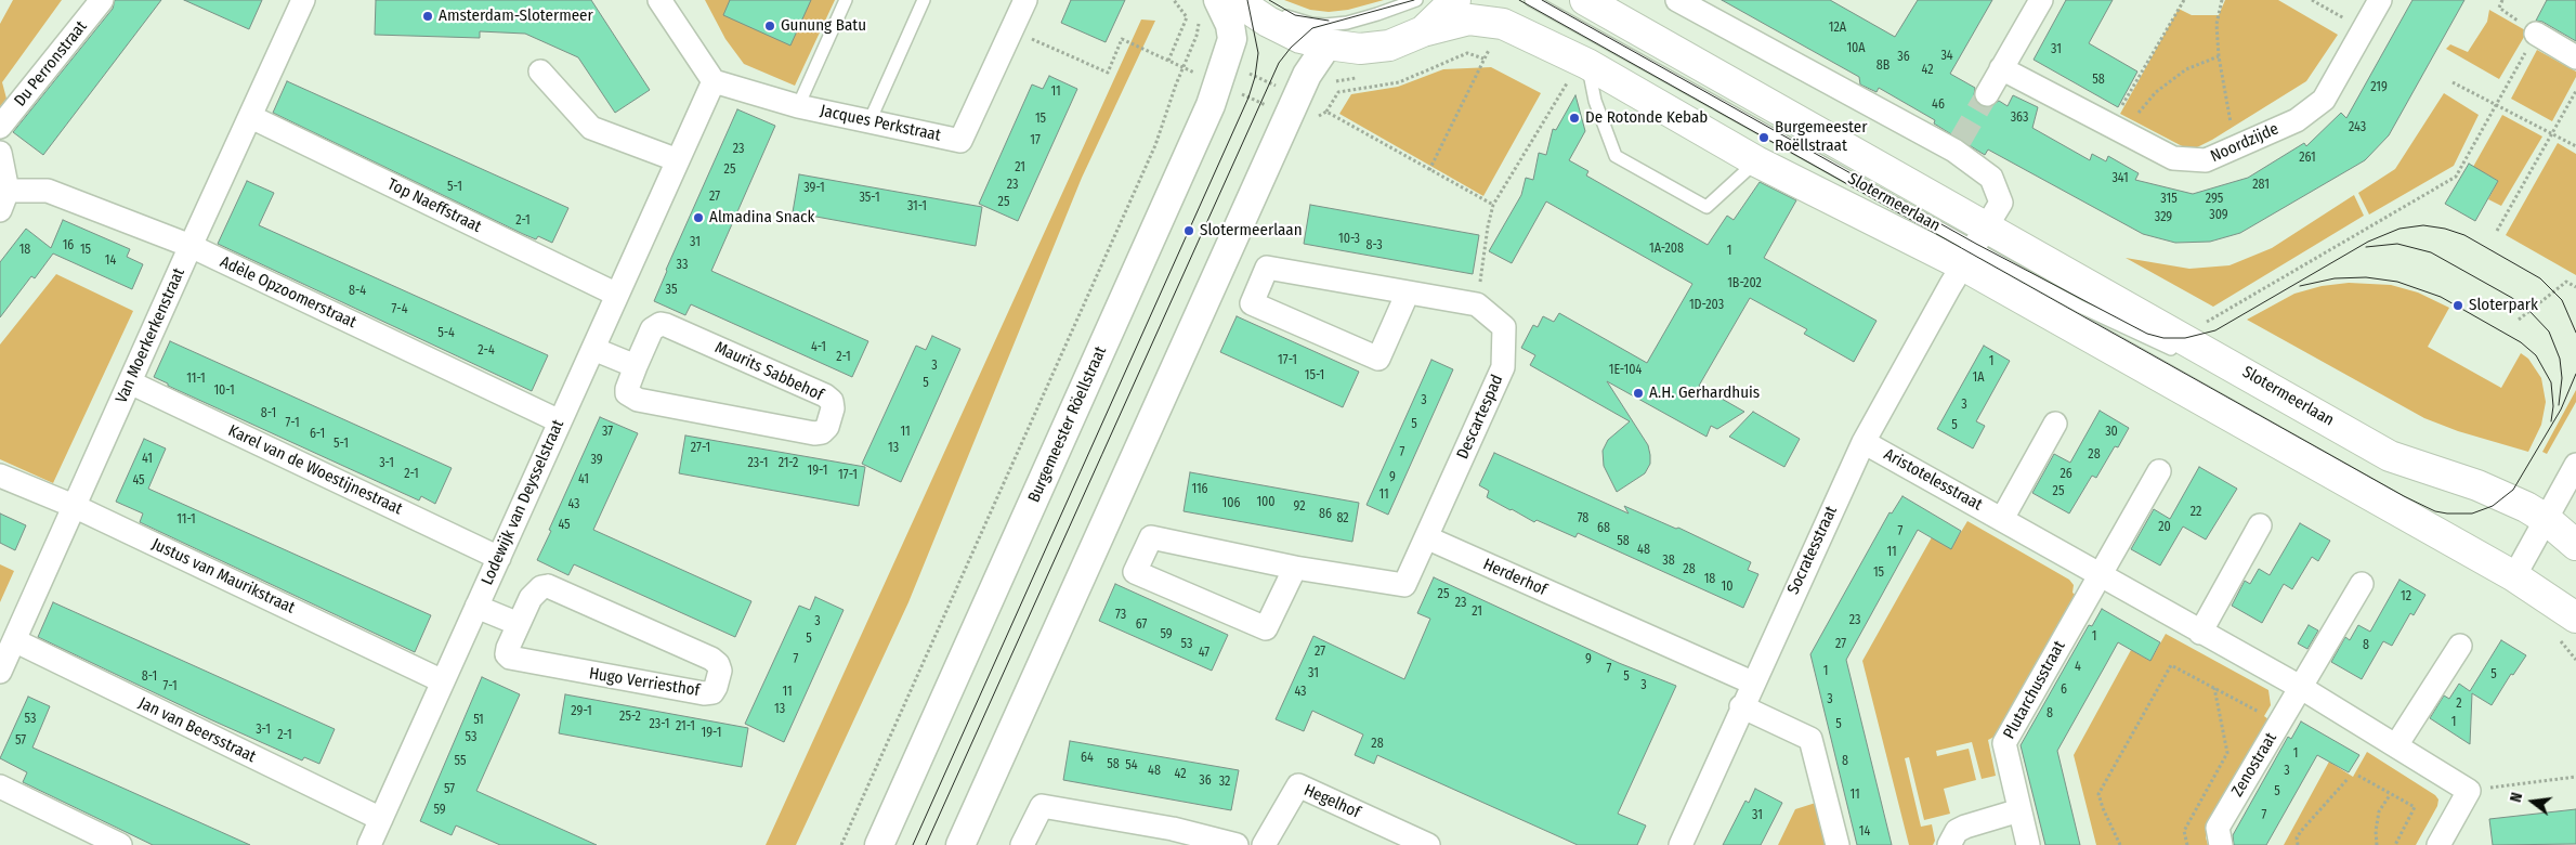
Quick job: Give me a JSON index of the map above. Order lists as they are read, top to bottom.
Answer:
{
  "streets": {
    "main road": ["Slotermeerlaan"],
    "street": [
      "Du Perronstraat",
      "Jacques Perkstraat",
      "Noordzijde",
      "Top Naeffstraat",
      "Adèle Opzoomerstraat",
      "Van Moerkerkenstraat",
      "Maurits Sabbehof",
      "Descartespad",
      "Burgemeester Röellstraat",
      "Karel van de Woestijnestraat",
      "Aristotelesstraat",
      "Lodewijk van Deysselstraat",
      "Socratesstraat",
      "Justus van Maurikstraat",
      "Herderhof",
      "Hugo Verriesthof",
      "Plutarchusstraat",
      "Jan van Beersstraat",
      "Zenostraat",
      "Hegelhof"
    ]
  },
  "crossings": [
    ["Jacques Perkstraat", "Lodewijk van Deysselstraat"],
    ["Slotermeerlaan", "Socratesstraat"],
    ["Top Naeffstraat", "Van Moerkerkenstraat"],
    ["Top Naeffstraat", "Lodewijk van Deysselstraat"],
    ["Adèle Opzoomerstraat", "Van Moerkerkenstraat"],
    ["Adèle Opzoomerstraat", "Lodewijk van Deysselstraat"],
    ["Van Moerkerkenstraat", "Karel van de Woestijnestraat"],
    ["Van Moerkerkenstraat", "Justus van Maurikstraat"],
    ["Van Moerkerkenstraat", "Jan van Beersstraat"],
    ["Descartespad", "Herderhof"],
    ["Karel van de Woestijnestraat", "Lodewijk van Deysselstraat"],
    ["Aristotelesstraat", "Socratesstraat"],
    ["Aristotelesstraat", "Plutarchusstraat"],
    ["Aristotelesstraat", "Zenostraat"],
    ["Lodewijk van Deysselstraat", "Justus van Maurikstraat"],
    ["Lodewijk van Deysselstraat", "Jan van Beersstraat"],
    ["Socratesstraat", "Herderhof"]
  ],
  "places": [
    "Amsterdam-Slotermeer",
    "Gunung Batu",
    "De Rotonde Kebab",
    "Burgemeester Roëllstraat",
    "Almadina Snack",
    "Slotermeerlaan",
    "Sloterpark",
    "A.H. Gerhardhuis"
  ],
  "house_numbers": [
    "12A",
    "10A",
    "31",
    "34",
    "36",
    "8B",
    "42",
    "58",
    "219",
    "11",
    "46",
    "363",
    "15",
    "243",
    "17",
    "23",
    "261",
    "21",
    "25",
    "341",
    "23",
    "281",
    "5-1",
    "39-1",
    "27",
    "35-1",
    "315",
    "295",
    "25",
    "31-1",
    "309",
    "329",
    "2-1",
    "10-3",
    "31",
    "16",
    "8-3",
    "1A-208",
    "18",
    "15",
    "1",
    "14",
    "33",
    "1B-202",
    "35",
    "8-4",
    "1D-203",
    "7-4",
    "5-4",
    "4-1",
    "2-4",
    "2-1",
    "17-1",
    "1",
    "3",
    "1E-104",
    "15-1",
    "1A",
    "11-1",
    "5",
    "10-1",
    "3",
    "3",
    "8-1",
    "7-1",
    "5",
    "5",
    "37",
    "11",
    "30",
    "6-1",
    "5-1",
    "27-1",
    "13",
    "7",
    "28",
    "41",
    "39",
    "3-1",
    "23-1",
    "21-2",
    "19-1",
    "2-1",
    "26",
    "17-1",
    "9",
    "41",
    "45",
    "116",
    "25",
    "11",
    "100",
    "106",
    "43",
    "92",
    "22",
    "86",
    "82",
    "78",
    "11-1",
    "45",
    "20",
    "68",
    "7",
    "58",
    "48",
    "11",
    "38",
    "28",
    "15",
    "18",
    "10",
    "25",
    "12",
    "23",
    "21",
    "73",
    "23",
    "3",
    "67",
    "59",
    "1",
    "5",
    "53",
    "27",
    "8",
    "27",
    "47",
    "7",
    "9",
    "4",
    "7",
    "1",
    "31",
    "5",
    "8-1",
    "5",
    "3",
    "7-1",
    "6",
    "11",
    "43",
    "3",
    "2",
    "13",
    "29-1",
    "8",
    "25-2",
    "53",
    "51",
    "1",
    "23-1",
    "5",
    "21-1",
    "3-1",
    "19-1",
    "2-1",
    "53",
    "57",
    "28",
    "1",
    "64",
    "55",
    "8",
    "58",
    "54",
    "48",
    "3",
    "42",
    "36",
    "32",
    "57",
    "5",
    "11",
    "59",
    "31",
    "7",
    "14"
  ],
  "north": "left"
}
